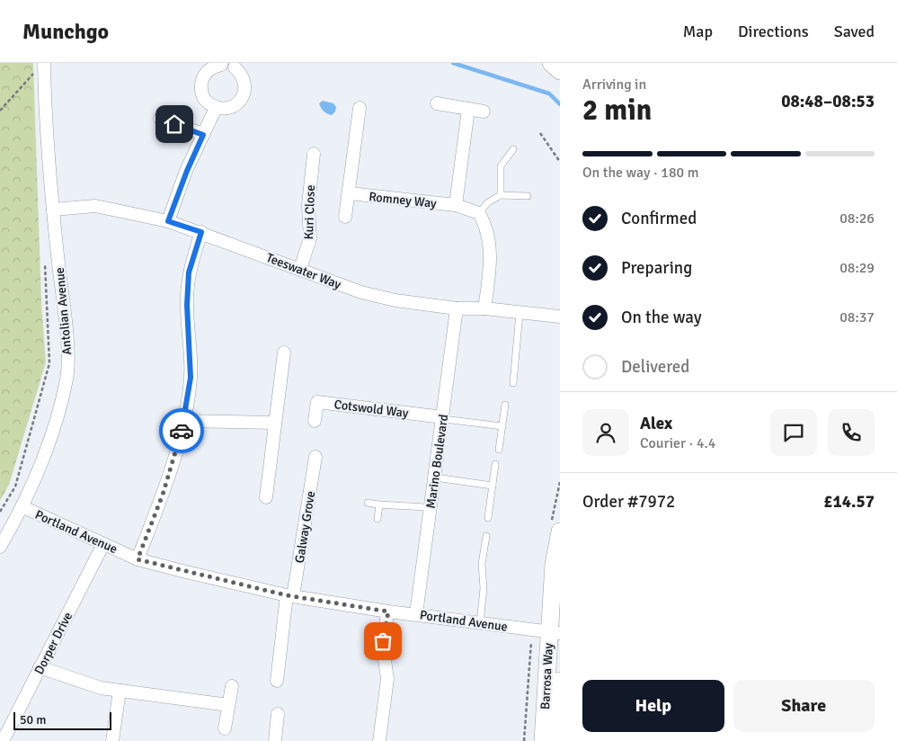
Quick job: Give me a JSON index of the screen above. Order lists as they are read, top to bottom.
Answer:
{
  "streets": {
    "street": [
      "Romney Way",
      "Kuri Close",
      "Teeswater Way",
      "Antolian Avenue",
      "Cotswold Way",
      "Marino Boulevard",
      "Galway Grove",
      "Portland Avenue",
      "Dorper Drive",
      "Barrosa Way"
    ]
  },
  "crossings": [
    ["Kuri Close", "Teeswater Way"],
    ["Teeswater Way", "Antolian Avenue"],
    ["Teeswater Way", "Marino Boulevard"],
    ["Antolian Avenue", "Portland Avenue"],
    ["Cotswold Way", "Marino Boulevard"],
    ["Marino Boulevard", "Portland Avenue"],
    ["Galway Grove", "Portland Avenue"],
    ["Portland Avenue", "Dorper Drive"],
    ["Portland Avenue", "Barrosa Way"]
  ],
  "scale_bar": "50 m",
  "page": {
    "header": "Munchgo",
    "nav": ["Map", "Directions", "Saved"],
    "heading": ["2 min", "Arriving in", "08:48–08:53"],
    "panel": [
      "Alex",
      "Courier · 4.4",
      "Order #7972",
      "£14.57"
    ],
    "bar": "On the way · 180 m",
    "list": [
      ["Confirmed", "08:26"],
      ["Preparing", "08:29"],
      ["On the way", "08:37"],
      "Delivered"
    ],
    "buttons": ["Help", "Share"],
    "scale": "50 m"
  }
}
